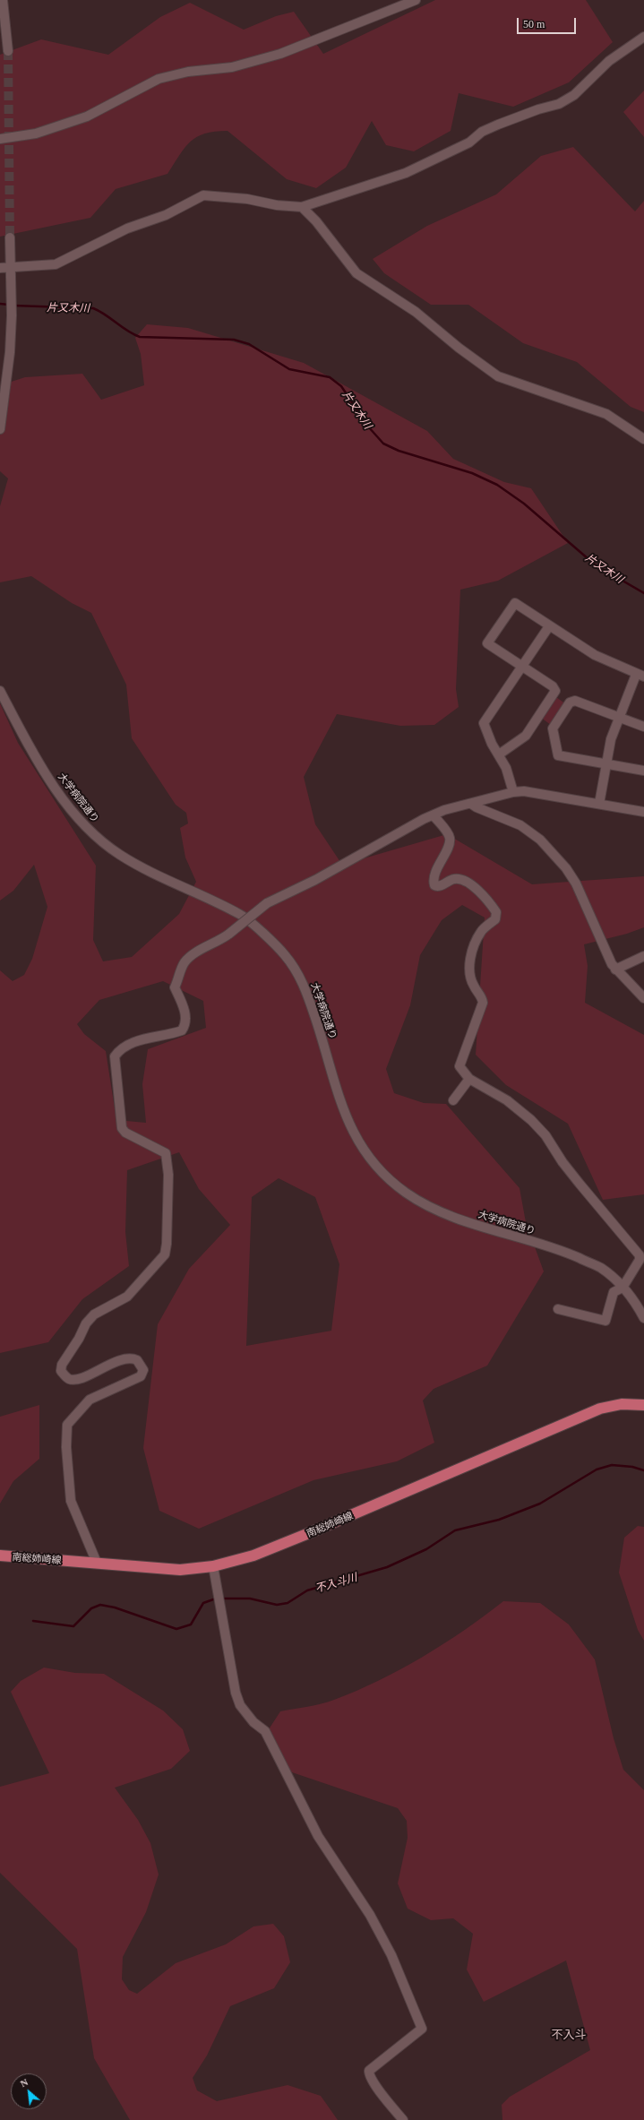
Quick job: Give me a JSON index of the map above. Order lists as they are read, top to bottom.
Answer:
{
  "streets": {
    "main road": ["南総姉崎線"],
    "street": ["大学病院通り"]
  },
  "districts": ["不入斗"],
  "water": ["片又木川", "不入斗川"],
  "scale_bar": "50 m",
  "north": "top left"
}
